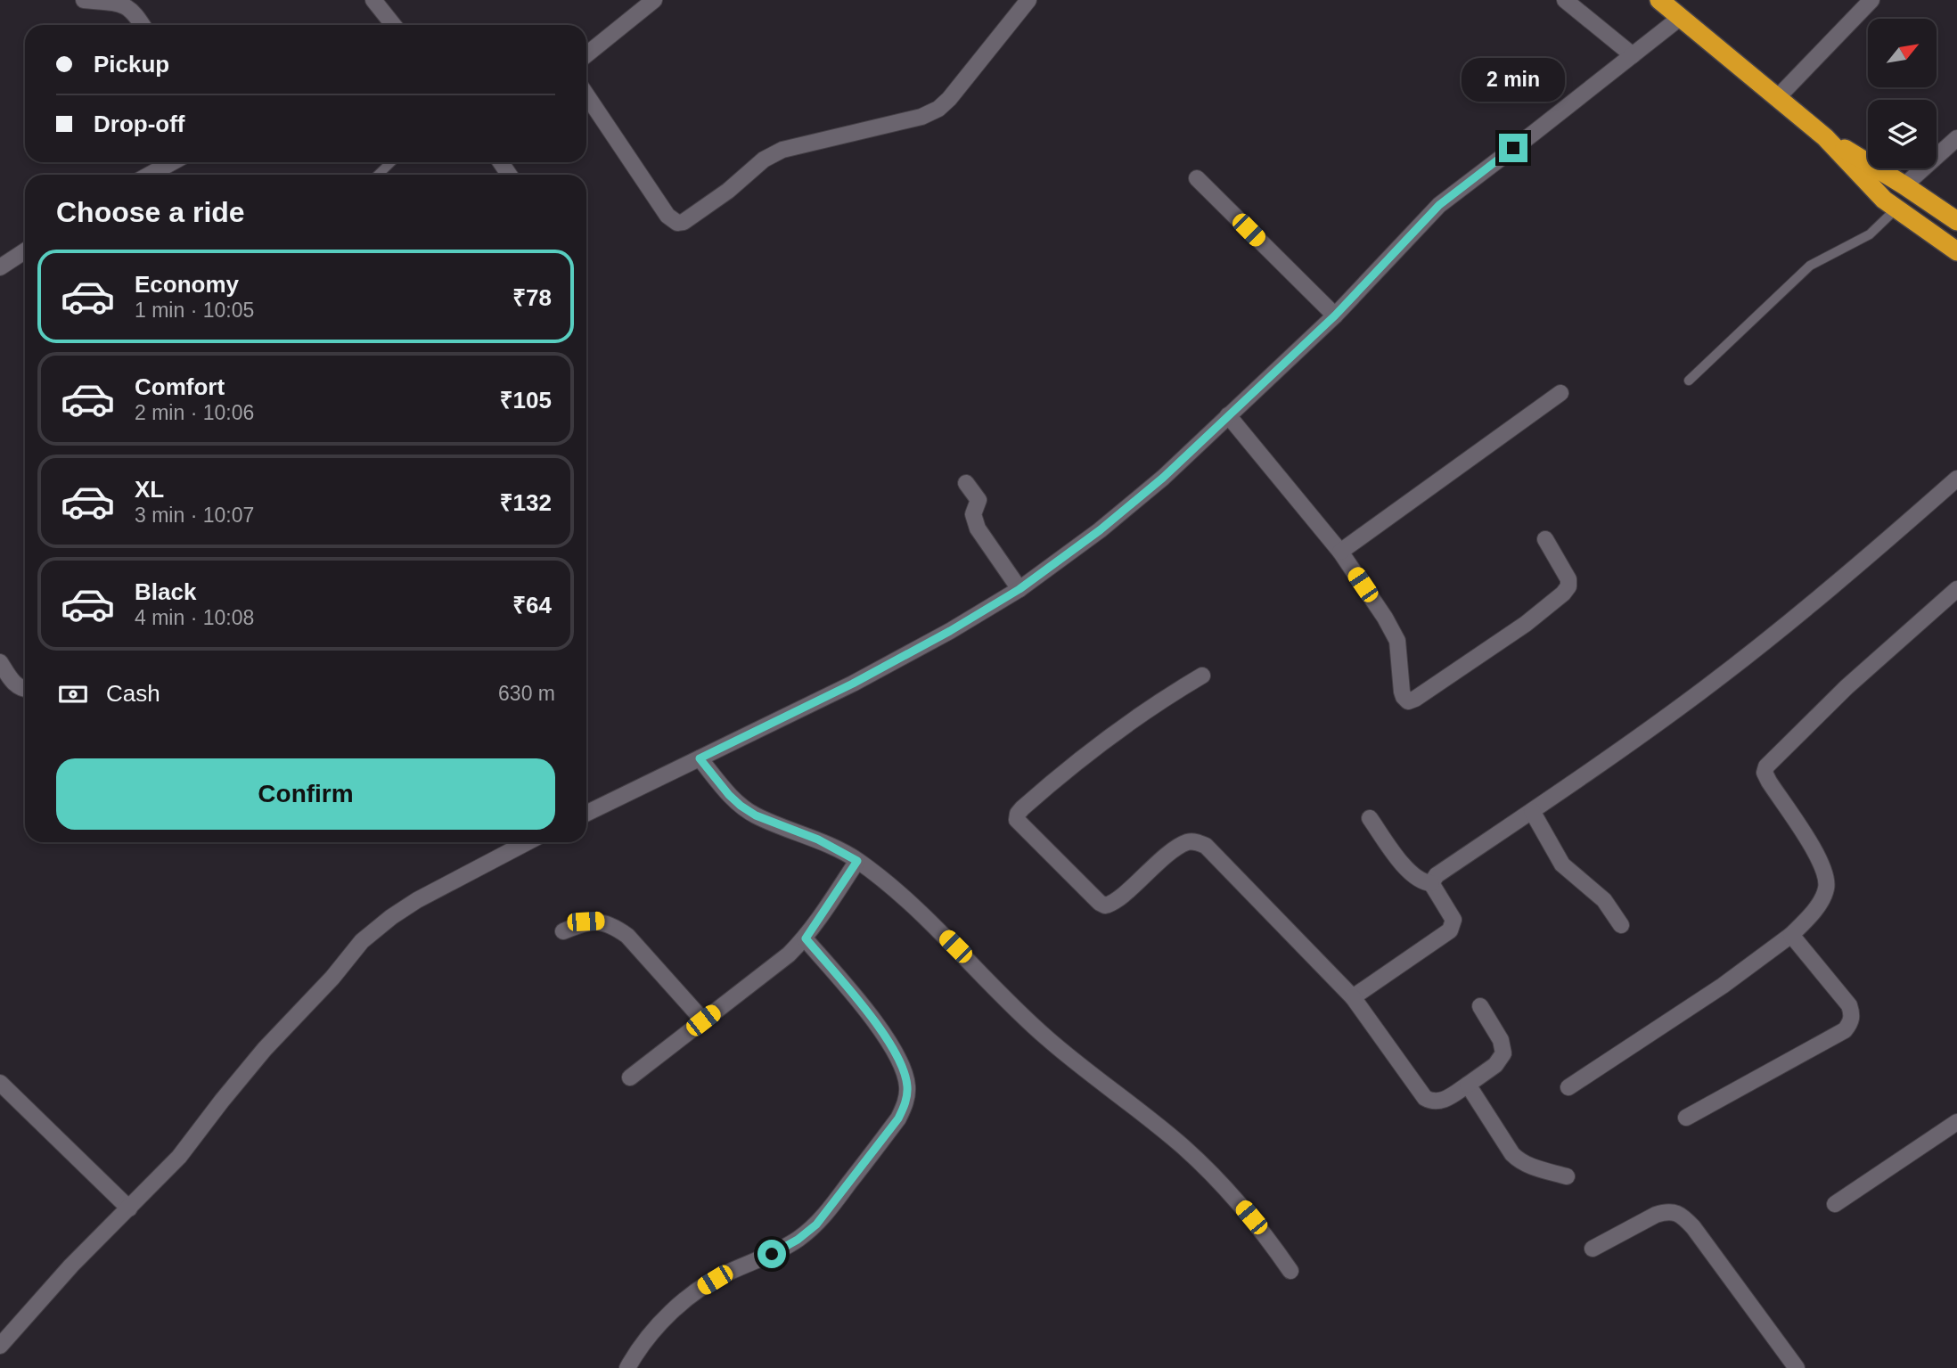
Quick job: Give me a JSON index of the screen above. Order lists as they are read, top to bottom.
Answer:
{
  "north": "top right",
  "page": {
    "banner": ["Pickup", "Drop-off"],
    "bubble": "2 min",
    "heading": "Choose a ride",
    "list": [
      {
        "name": "Economy",
        "note": "1 min · 10:05",
        "value": "₹78"
      },
      {
        "name": "Comfort",
        "note": "2 min · 10:06",
        "value": "₹105"
      },
      {
        "name": "XL",
        "note": "3 min · 10:07",
        "value": "₹132"
      },
      {
        "name": "Black",
        "note": "4 min · 10:08",
        "value": "₹64"
      }
    ],
    "pay": ["Cash", "630 m"],
    "buttons": "Confirm"
  }
}
